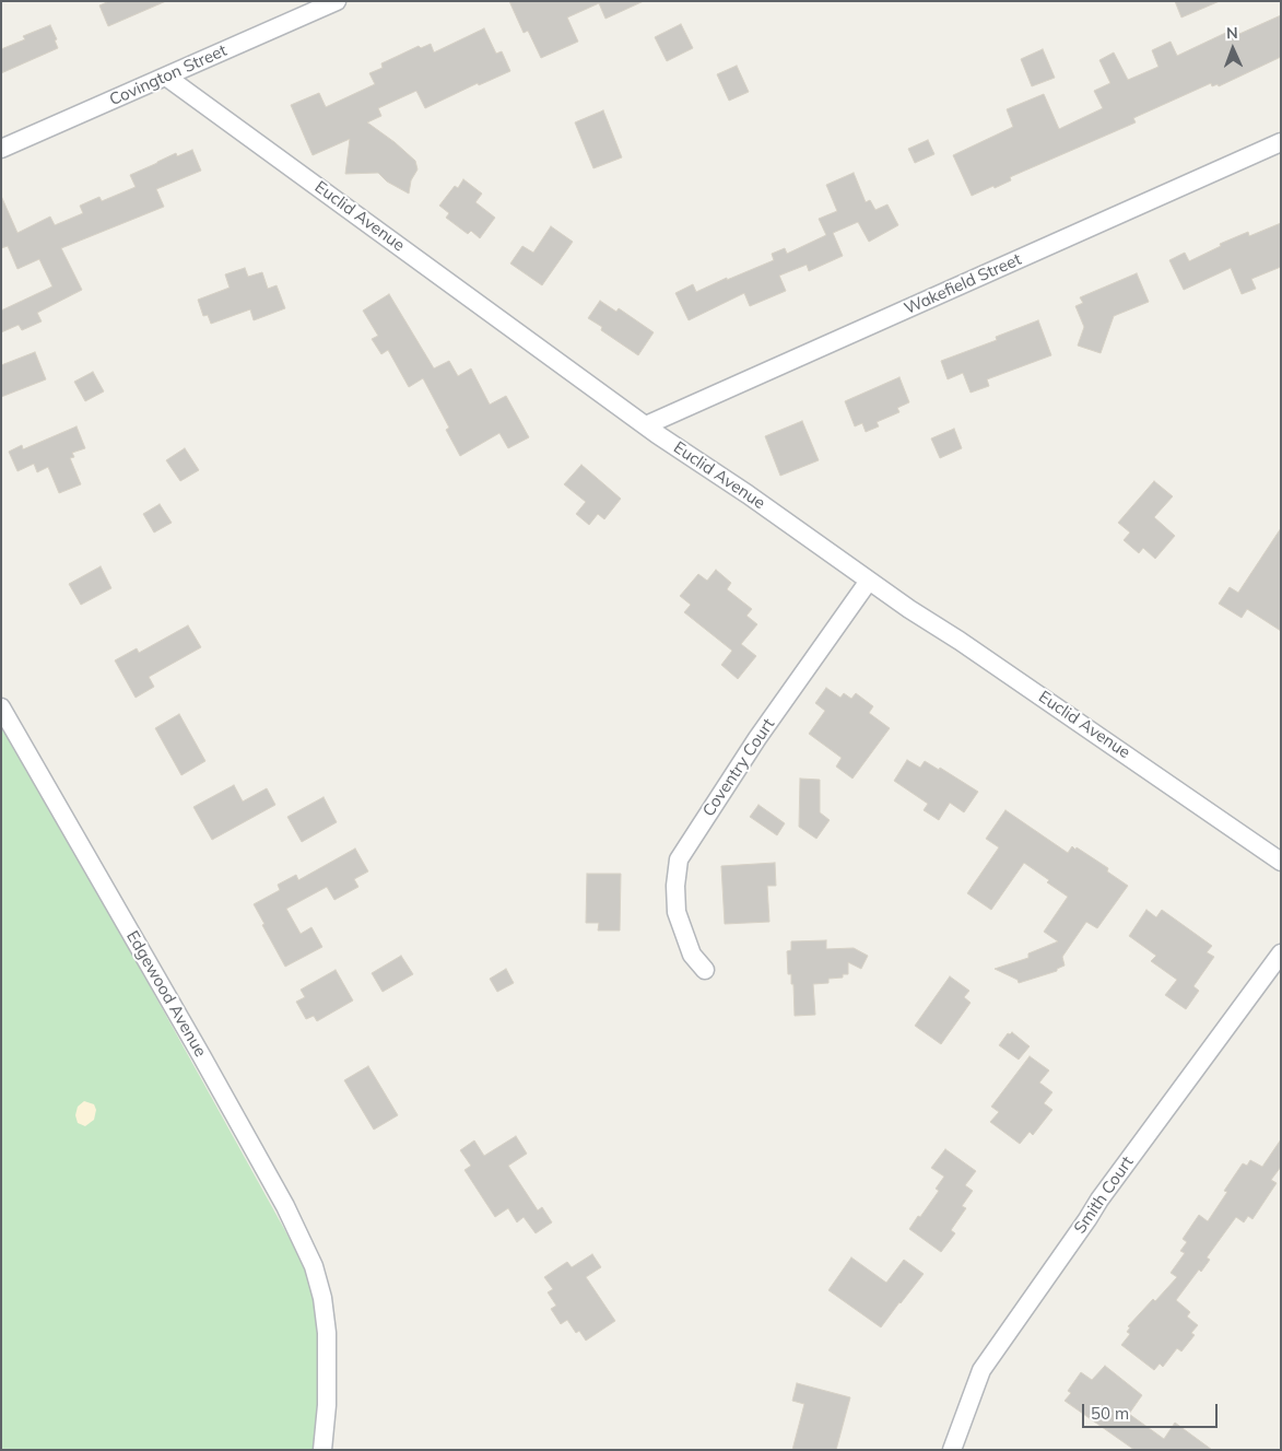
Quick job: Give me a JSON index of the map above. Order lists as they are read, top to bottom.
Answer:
{
  "streets": {
    "street": [
      "Covington Street",
      "Euclid Avenue",
      "Wakefield Street",
      "Coventry Court",
      "Edgewood Avenue",
      "Smith Court"
    ]
  },
  "crossings": [
    ["Covington Street", "Euclid Avenue"],
    ["Euclid Avenue", "Wakefield Street"],
    ["Euclid Avenue", "Coventry Court"]
  ],
  "scale_bar": "50 m",
  "north": "top"
}
